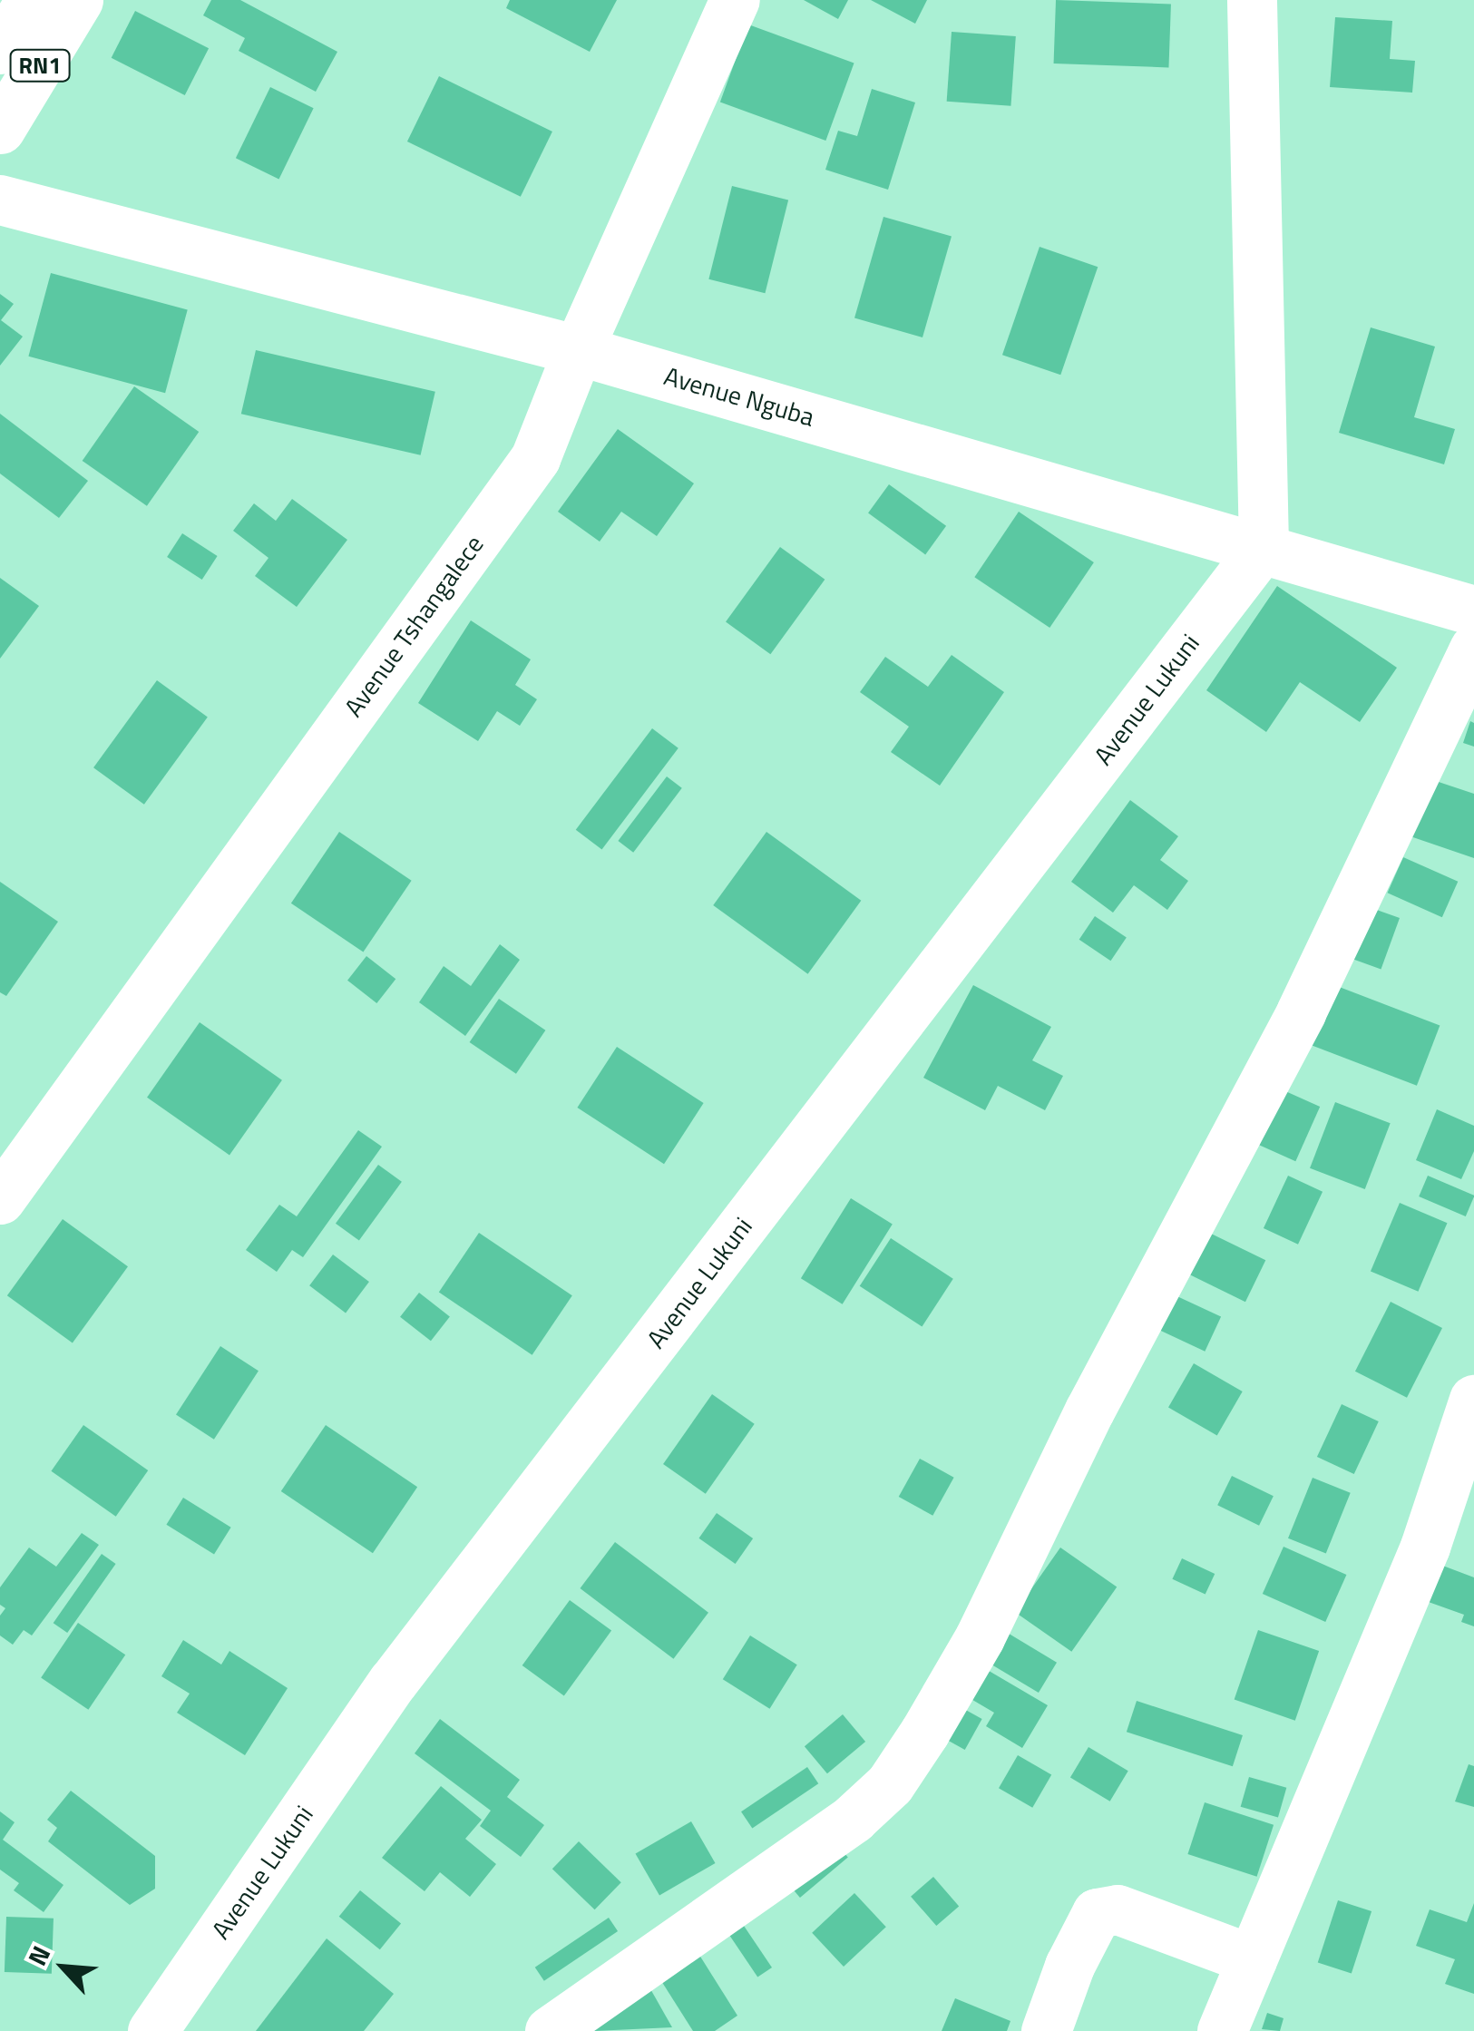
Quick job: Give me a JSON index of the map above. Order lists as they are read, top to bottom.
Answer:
{
  "streets": {
    "main road": [
      "RN1",
      "Avenue Nguba",
      "Avenue Tshangalece",
      "Avenue Lukuni"
    ]
  },
  "crossings": [
    ["Avenue Nguba", "Avenue Tshangalece"],
    ["Avenue Nguba", "Avenue Lukuni"]
  ],
  "north": "top left"
}
